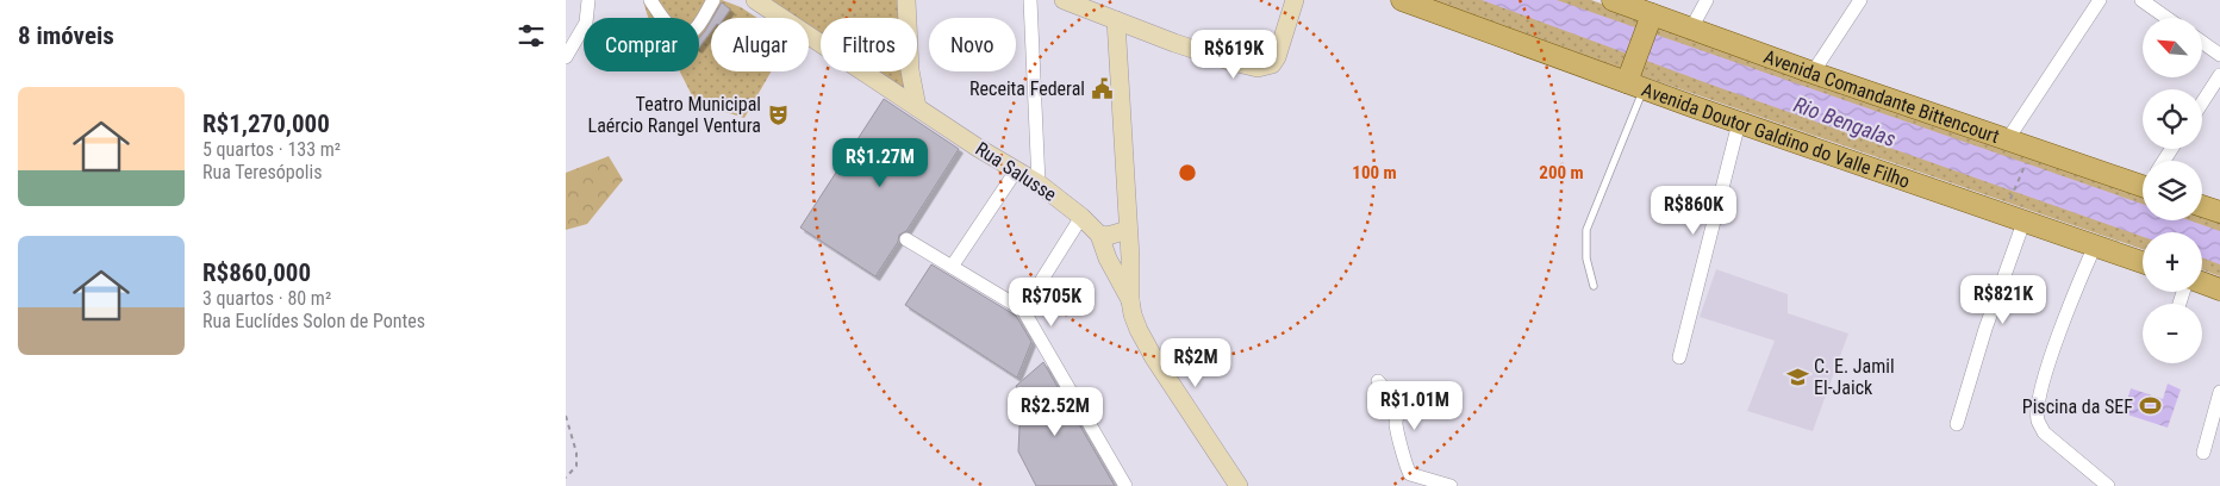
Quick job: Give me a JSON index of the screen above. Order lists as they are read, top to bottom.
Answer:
{
  "streets": {
    "main road": ["Avenida Comandante Bittencourt", "Avenida Doutor Galdino do Valle Filho"],
    "street": ["Rua Salusse"]
  },
  "water": ["Rio Bengalas"],
  "places": {
    "public building": ["Receita Federal"],
    "theatre": ["Teatro Municipal Laércio Rangel Ventura"],
    "school or university": ["C. E. Jamil El-Jaick"],
    "sports": ["Piscina da SEF"]
  },
  "north": "top left",
  "page": {
    "heading": "8 imóveis",
    "map_buttons": ["+", "−"],
    "chip": [
      "Comprar",
      "Alugar",
      "Filtros",
      "Novo"
    ],
    "price": [
      "R$619K",
      "R$1.27M",
      "R$860K",
      "R$821K",
      "R$705K",
      "R$2M",
      "R$1.01M",
      "R$2.52M"
    ],
    "list": [
      {
        "name": "R$1,270,000",
        "note": "5 quartos · 133 m² · Rua Teresópolis"
      },
      {
        "name": "R$860,000",
        "note": "3 quartos · 80 m² · Rua Euclídes Solon de Pontes"
      }
    ]
  },
  "rings": ["100 m", "200 m"]
}
